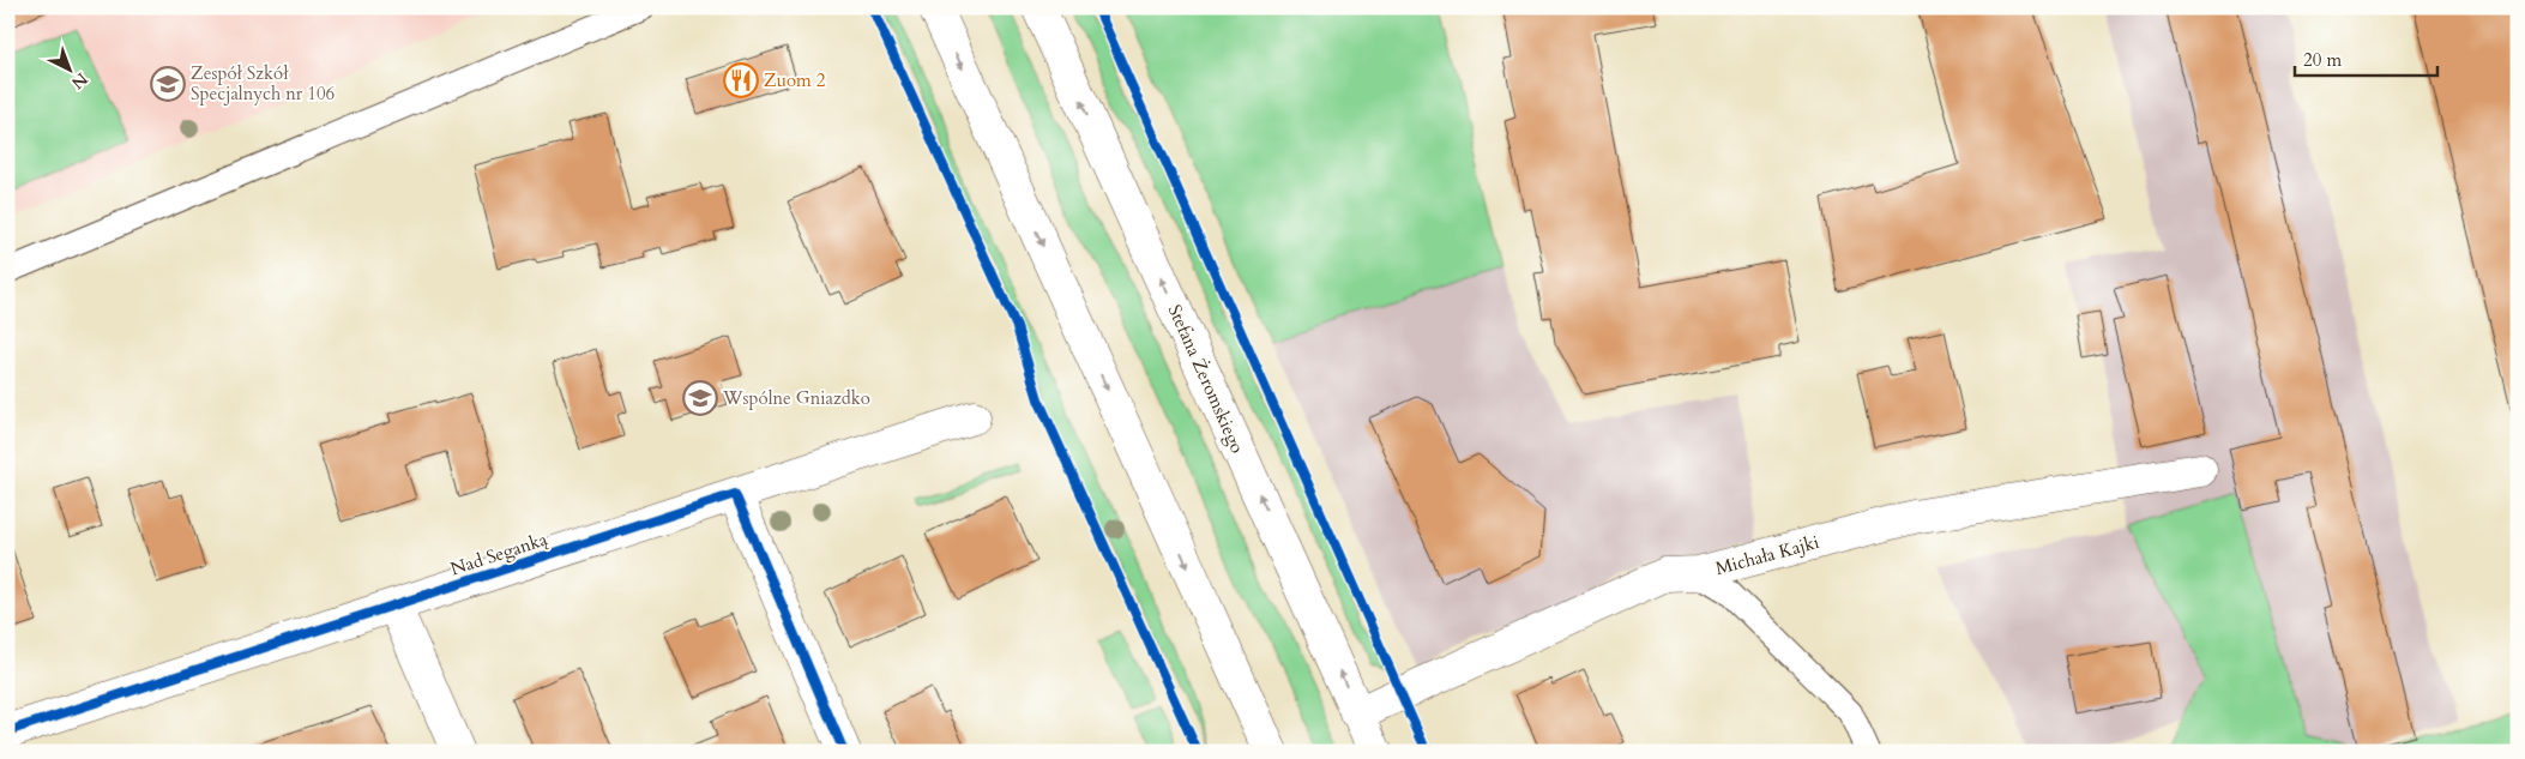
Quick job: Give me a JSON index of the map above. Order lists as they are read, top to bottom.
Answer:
{
  "streets": {
    "street": ["Stefana Żeromskiego", "Nad Seganką", "Michała Kajki"]
  },
  "crossings": [
    ["Stefana Żeromskiego", "Michała Kajki"]
  ],
  "places": {
    "restaurant": ["Zuom 2"],
    "school or university": ["Zespół Szkół Specjalnych nr 106", "Wspólne Gniazdko"]
  },
  "scale_bar": "20 m",
  "north": "bottom right"
}
